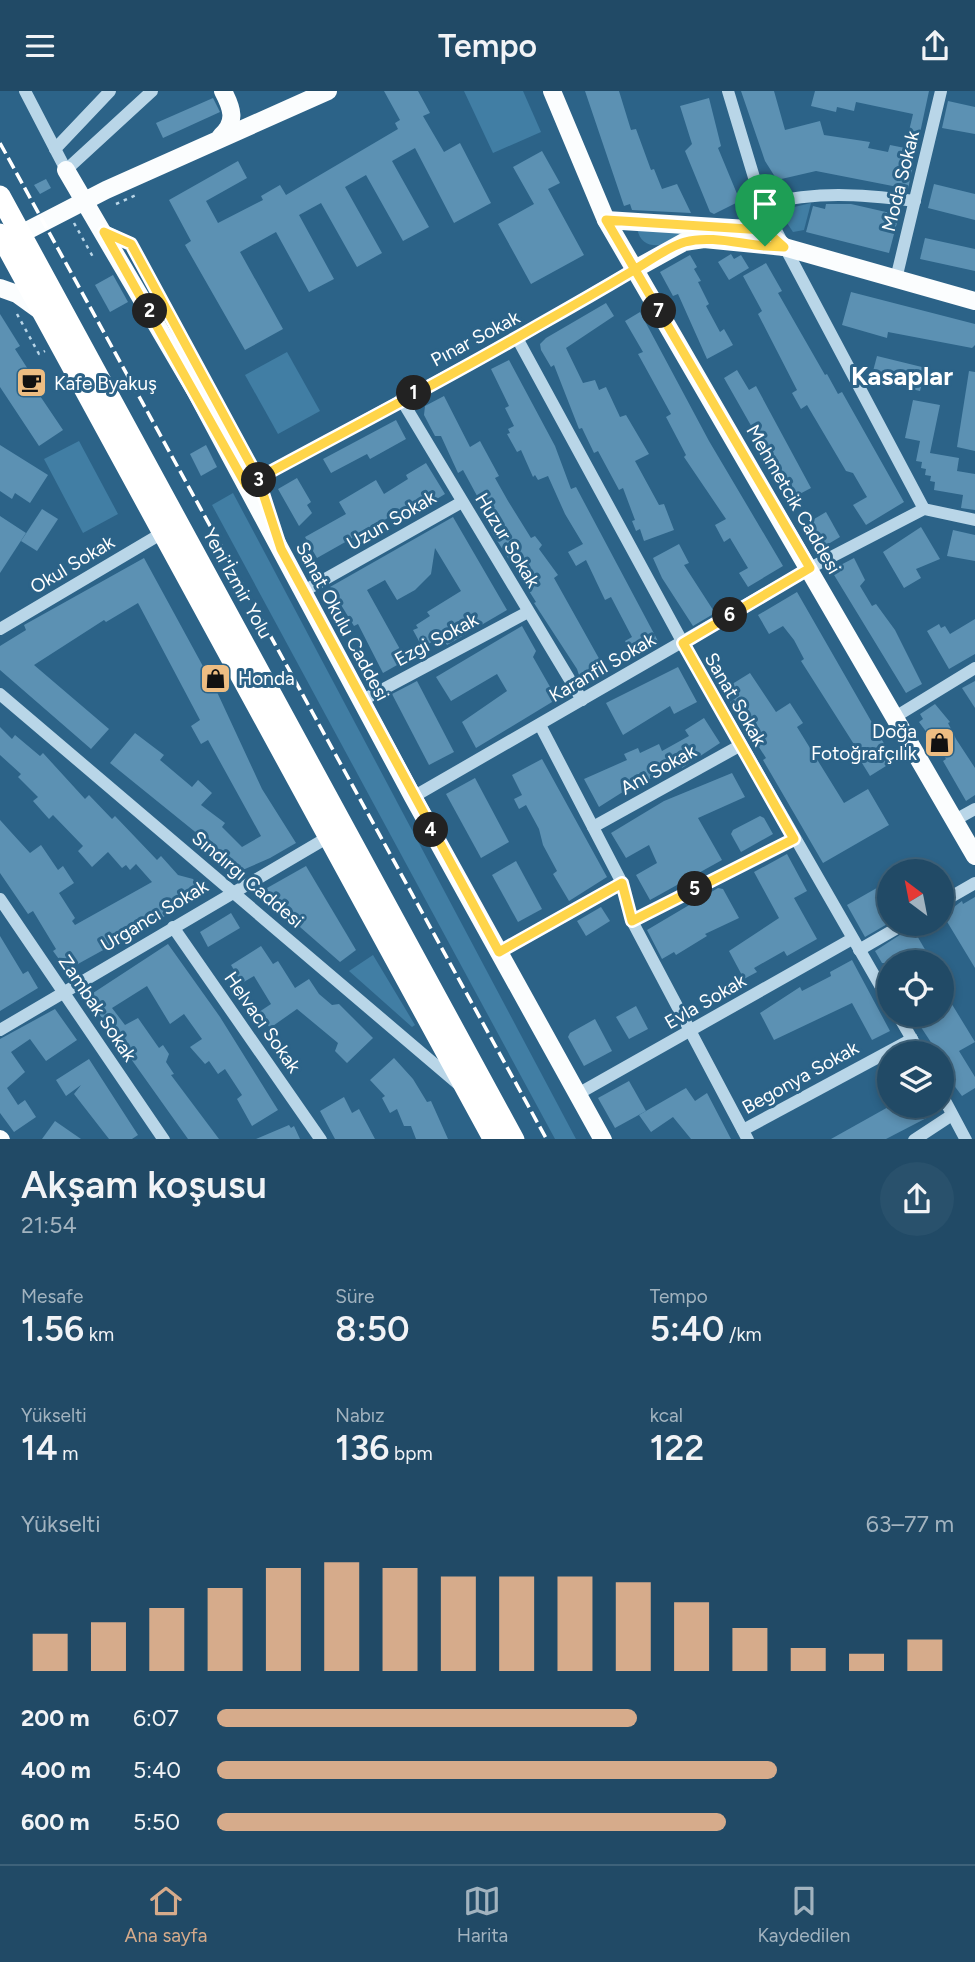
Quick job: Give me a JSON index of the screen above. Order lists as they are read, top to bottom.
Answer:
{
  "streets": {
    "highway": ["Yeni İzmir Yolu"],
    "main road": ["Mehmetcik Caddesi", "Sanat Okulu Caddesi"],
    "street": [
      "Moda Sokak",
      "Pınar Sokak",
      "Uzun Sokak",
      "Huzur Sokak",
      "Okul Sokak",
      "Ezgi Sokak",
      "Karanfil Sokak",
      "Sanat Sokak",
      "Anı Sokak",
      "Sındırgı Caddesi",
      "Urgancı Sokak",
      "Evla Sokak",
      "Zambak Sokak",
      "Helvacı Sokak",
      "Begonya Sokak"
    ]
  },
  "crossings": [
    ["Pınar Sokak", "Mehmetcik Caddesi"],
    ["Pınar Sokak", "Huzur Sokak"],
    ["Pınar Sokak", "Sanat Okulu Caddesi"],
    ["Pınar Sokak", "Sanat Sokak"],
    ["Mehmetcik Caddesi", "Karanfil Sokak"],
    ["Uzun Sokak", "Huzur Sokak"],
    ["Uzun Sokak", "Sanat Okulu Caddesi"],
    ["Huzur Sokak", "Ezgi Sokak"],
    ["Huzur Sokak", "Karanfil Sokak"],
    ["Okul Sokak", "Yeni İzmir Yolu"],
    ["Yeni İzmir Yolu", "Sındırgı Caddesi"],
    ["Yeni İzmir Yolu", "Urgancı Sokak"],
    ["Sanat Okulu Caddesi", "Ezgi Sokak"],
    ["Sanat Okulu Caddesi", "Karanfil Sokak"],
    ["Sanat Okulu Caddesi", "Evla Sokak"],
    ["Karanfil Sokak", "Sanat Sokak"],
    ["Sanat Sokak", "Anı Sokak"],
    ["Sanat Sokak", "Evla Sokak"],
    ["Sındırgı Caddesi", "Urgancı Sokak"],
    ["Urgancı Sokak", "Zambak Sokak"],
    ["Urgancı Sokak", "Helvacı Sokak"]
  ],
  "districts": ["Kasaplar"],
  "places": {
    "cafe": ["Kafe Byakuş"],
    "shop": ["Honda", "Doğa Fotoğrafçılık"]
  },
  "north": "top left",
  "page": {
    "header": "Tempo",
    "pins": [
      "2",
      "7",
      "1",
      "3",
      "6",
      "4",
      "5"
    ],
    "heading": ["Akşam koşusu", "21:54"],
    "stats": [
      ["Mesafe", "1.56 km"],
      ["Süre", "8:50"],
      ["Tempo", "5:40 /km"],
      ["Yükselti", "14 m"],
      ["Nabız", "136 bpm"],
      ["kcal", "122"]
    ],
    "chart": ["Yükselti", "63–77 m"],
    "list": [
      {
        "name": "200 m",
        "note": "6:07"
      },
      {
        "name": "400 m",
        "note": "5:40"
      },
      {
        "name": "600 m",
        "note": "5:50"
      }
    ],
    "tabs": ["Ana sayfa", "Harita", "Kaydedilen"]
  }
}
